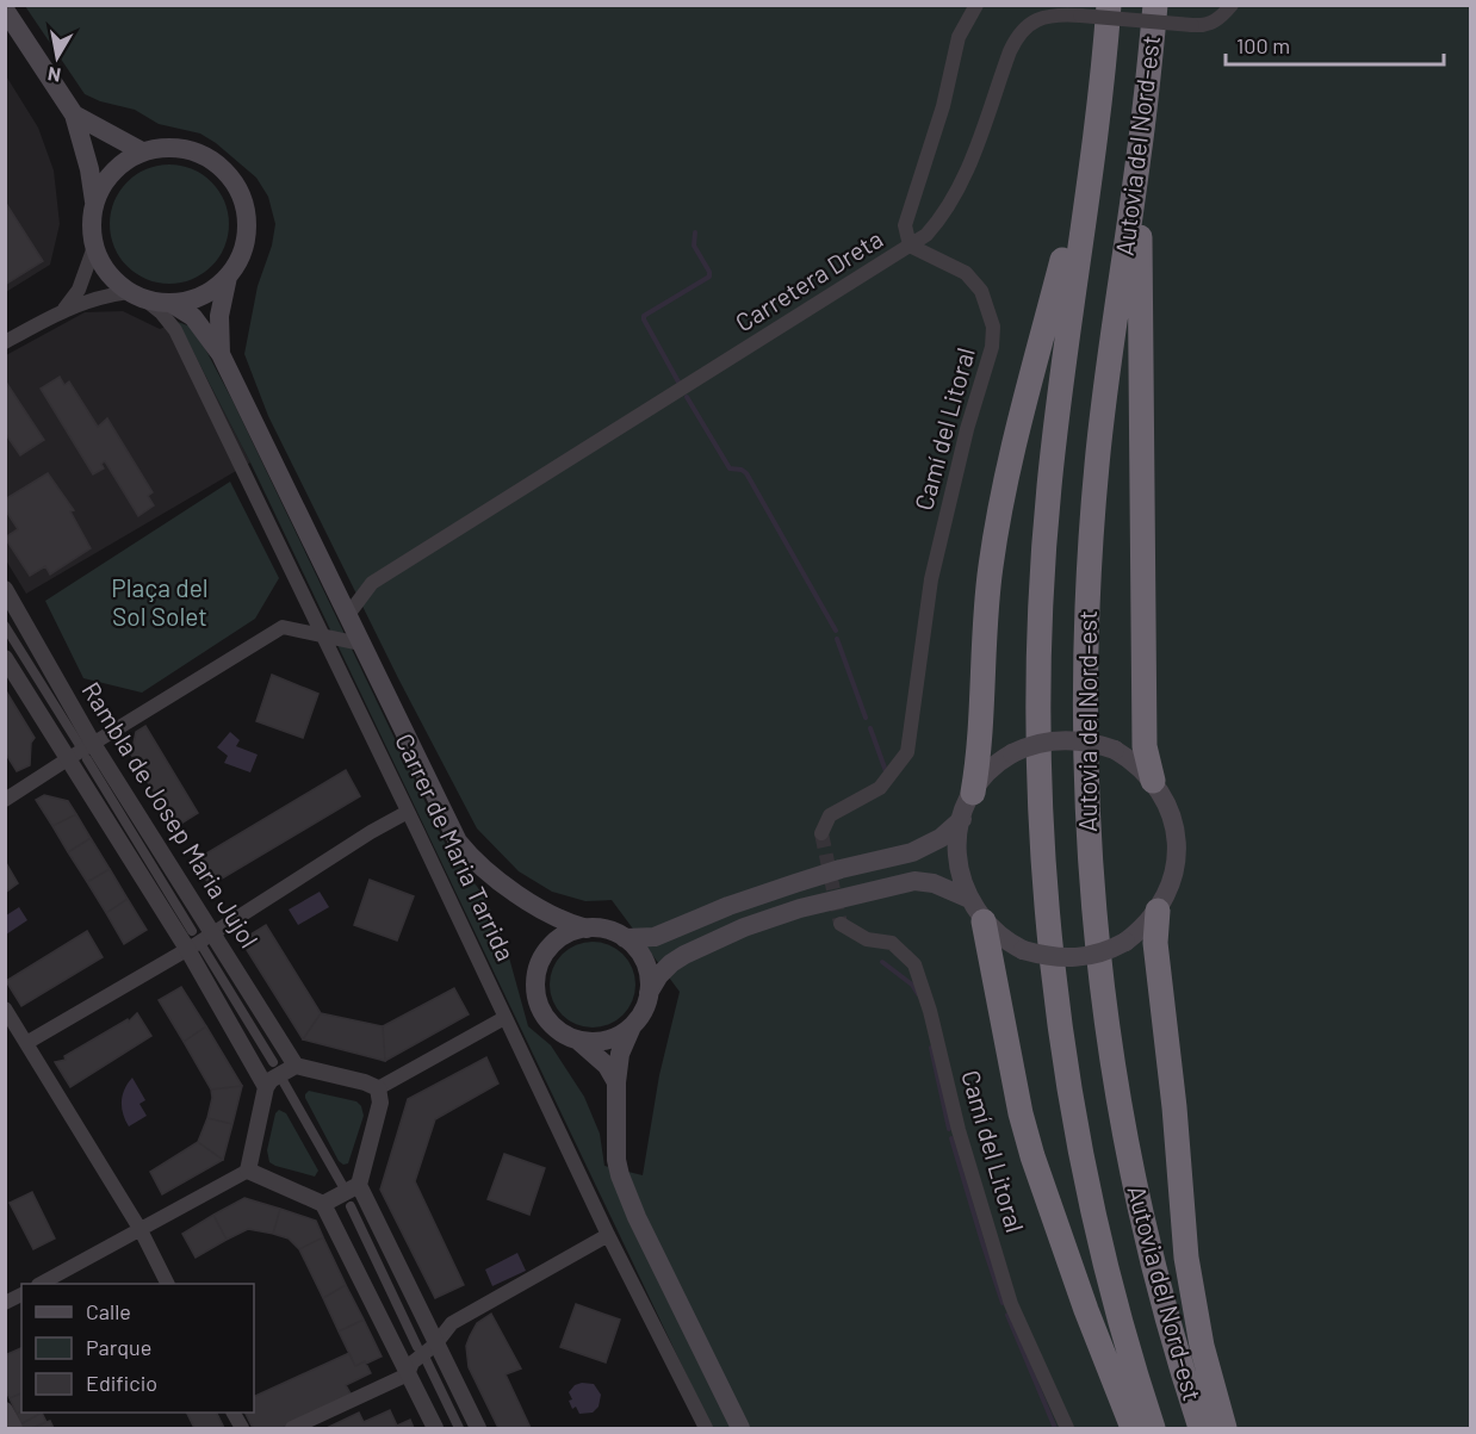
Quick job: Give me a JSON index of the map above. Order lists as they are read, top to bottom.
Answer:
{
  "streets": {
    "highway": ["Autovia del Nord-est"],
    "main road": ["Carrer de Maria Tarrida"],
    "street": ["Carretera Dreta", "Camí del Litoral", "Rambla de Josep Maria Jujol"]
  },
  "crossings": [
    ["Carretera Dreta", "Camí del Litoral"],
    ["Carretera Dreta", "Carrer de Maria Tarrida"]
  ],
  "parks": ["Plaça del Sol Solet"],
  "legend": ["Calle", "Parque", "Edificio"],
  "scale_bar": "100 m",
  "north": "bottom"
}
